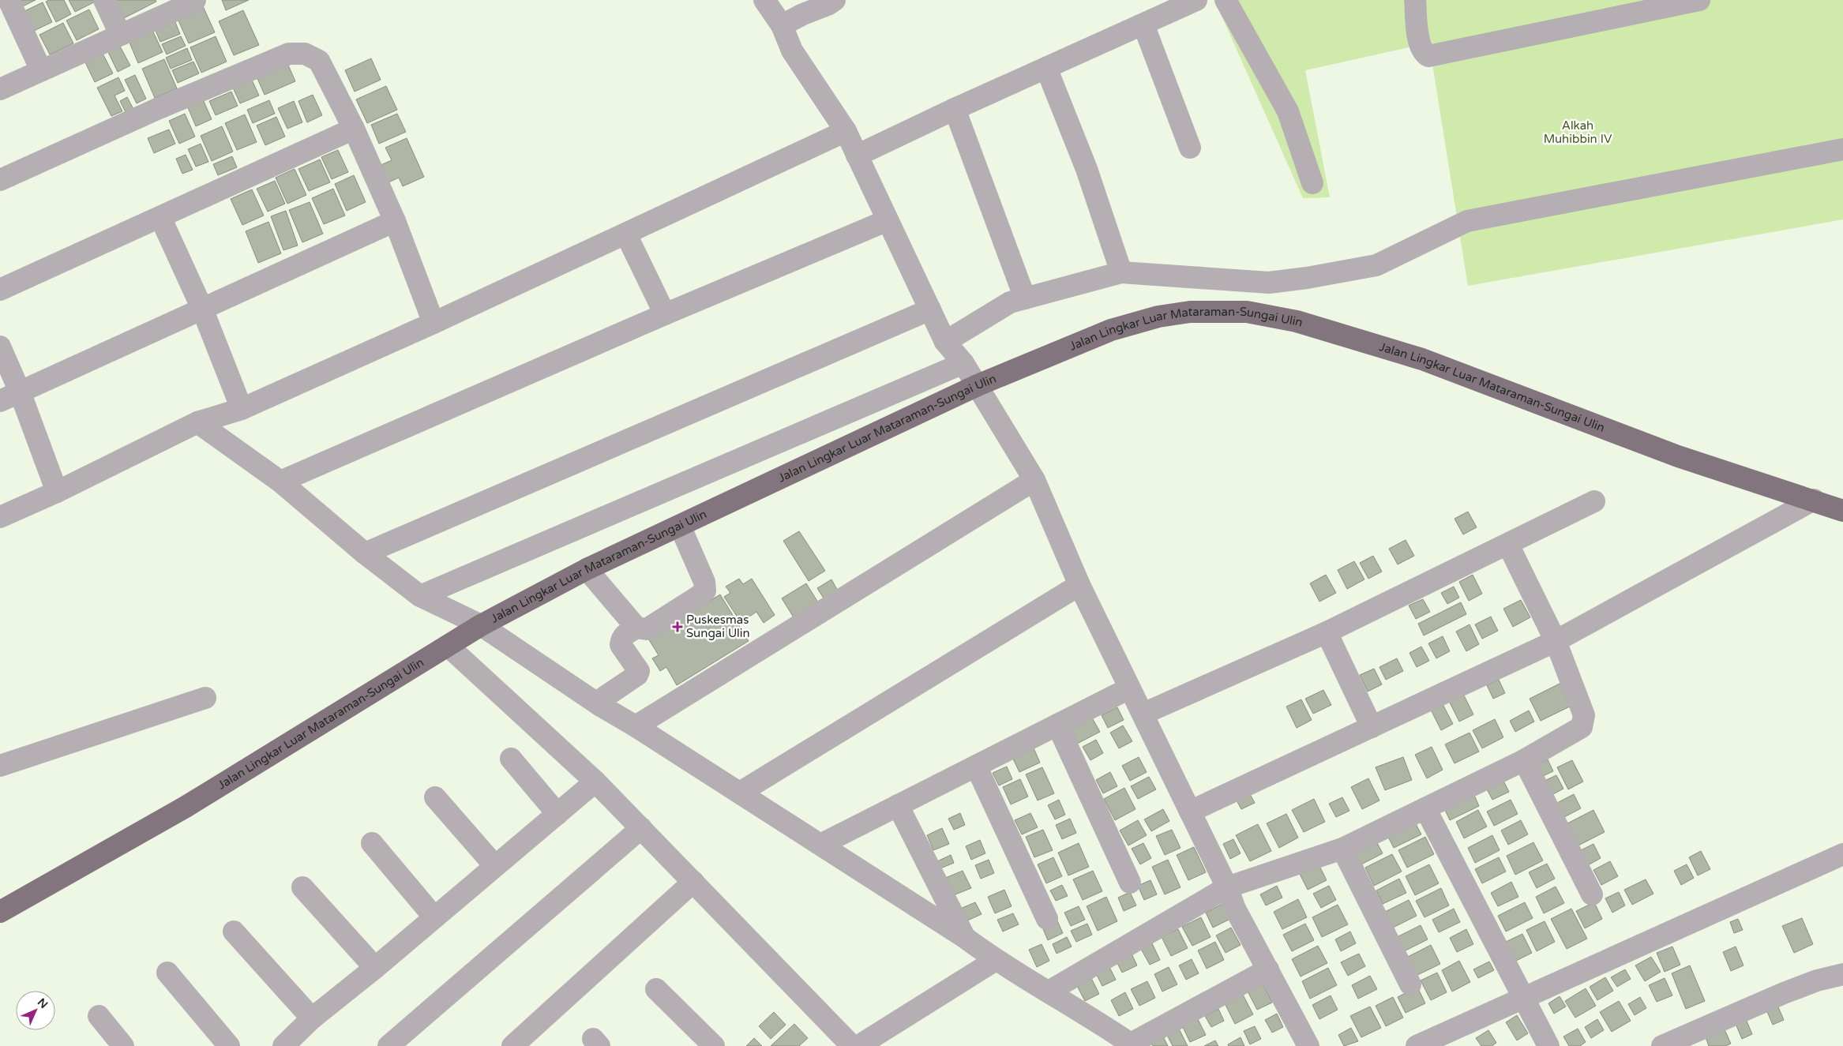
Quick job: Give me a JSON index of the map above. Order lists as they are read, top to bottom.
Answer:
{
  "streets": {
    "main road": ["Jalan Lingkar Luar Mataraman-Sungai Ulin"]
  },
  "parks": ["Alkah Muhibbin IV"],
  "places": {
    "health": ["Puskesmas Sungai Ulin"]
  },
  "north": "top right"
}
